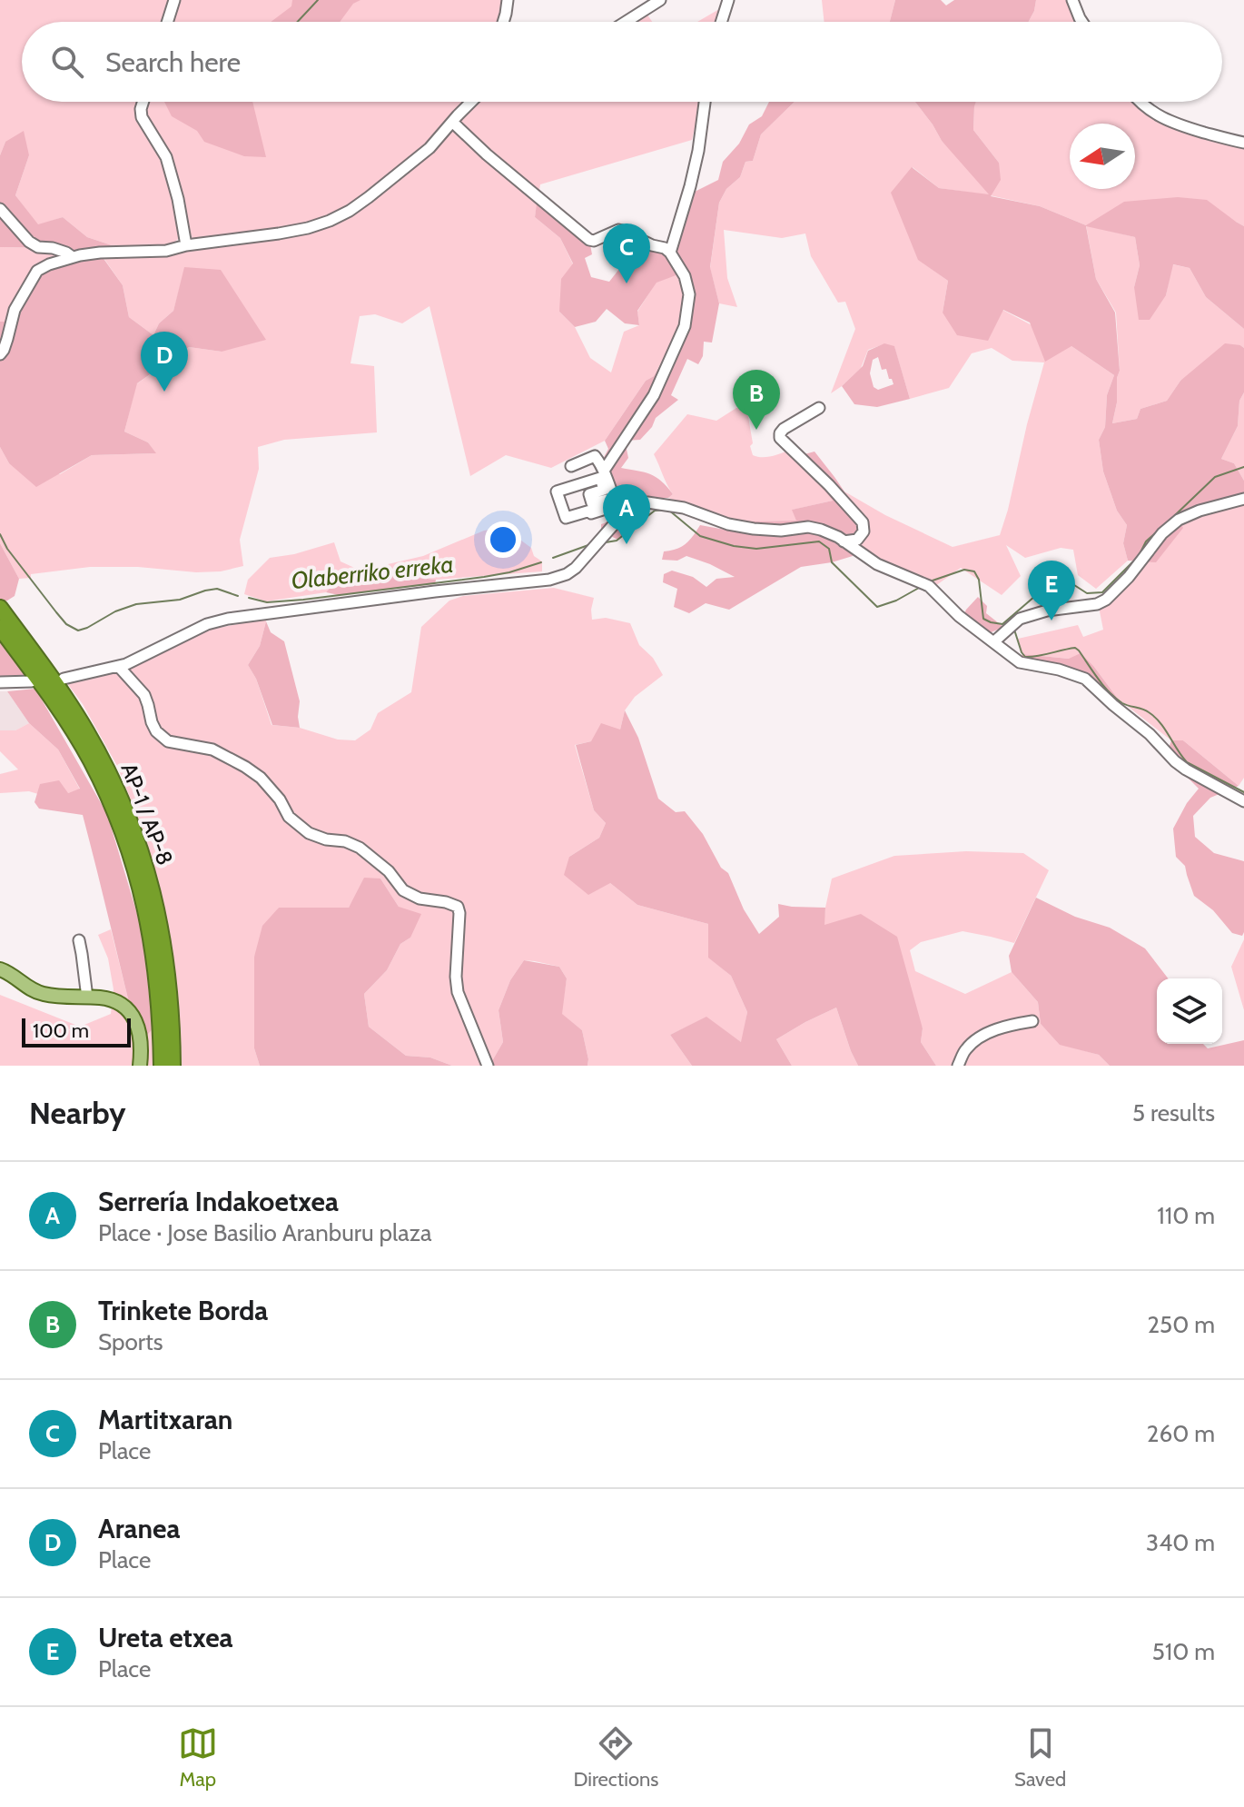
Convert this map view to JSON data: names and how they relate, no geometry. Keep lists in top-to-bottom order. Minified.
{"streets":{"highway":["AP-1 / AP-8"]},"water":["Olaberriko erreka"],"scale_bar":"100 m","north":"left","page":{"search":"Search here","pins":["C","D","B","A","E"],"scale":"100 m","heading":["Nearby","5 results"],"list":[{"mark":"A","name":"Serrería Indakoetxea","note":"Place · Jose Basilio Aranburu plaza","value":"110 m"},{"mark":"B","name":"Trinkete Borda","note":"Sports","value":"250 m"},{"mark":"C","name":"Martitxaran","note":"Place","value":"260 m"},{"mark":"D","name":"Aranea","note":"Place","value":"340 m"},{"mark":"E","name":"Ureta etxea","note":"Place","value":"510 m"}],"nav":["Map","Directions","Saved"]}}
